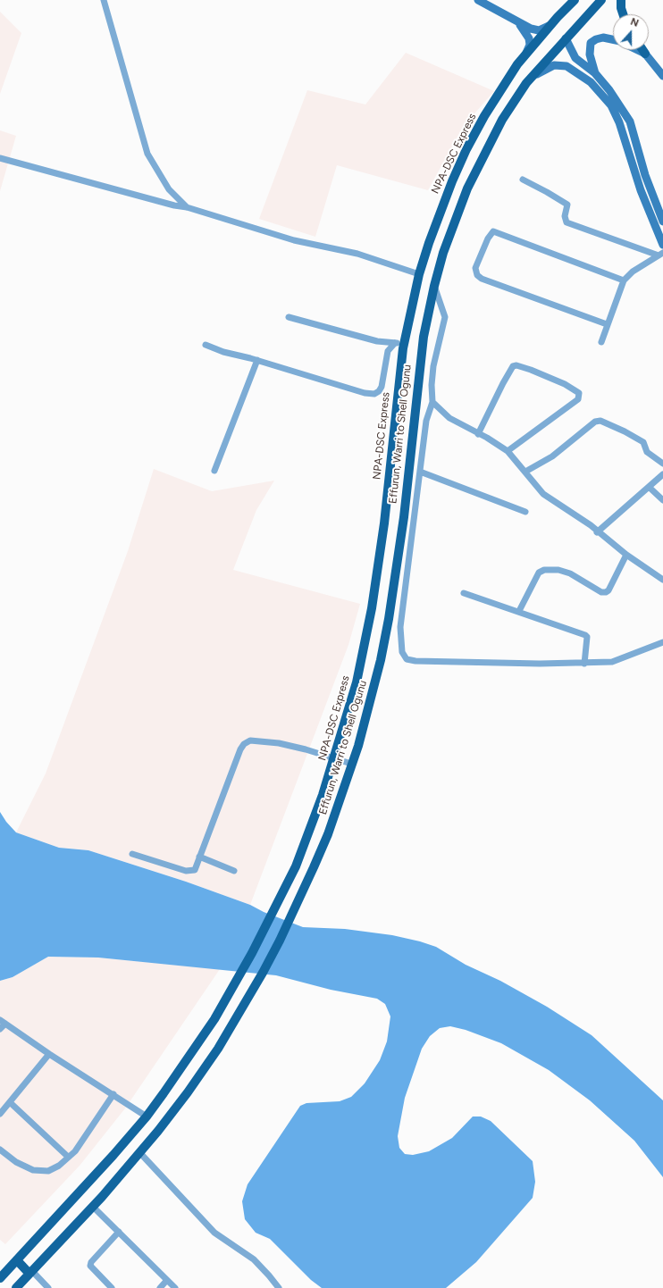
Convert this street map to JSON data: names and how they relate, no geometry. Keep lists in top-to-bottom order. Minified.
{"streets":{"main road":["NPA-DSC Express","Effurun, Warri to Shell Ogunu"]},"north":"top"}
